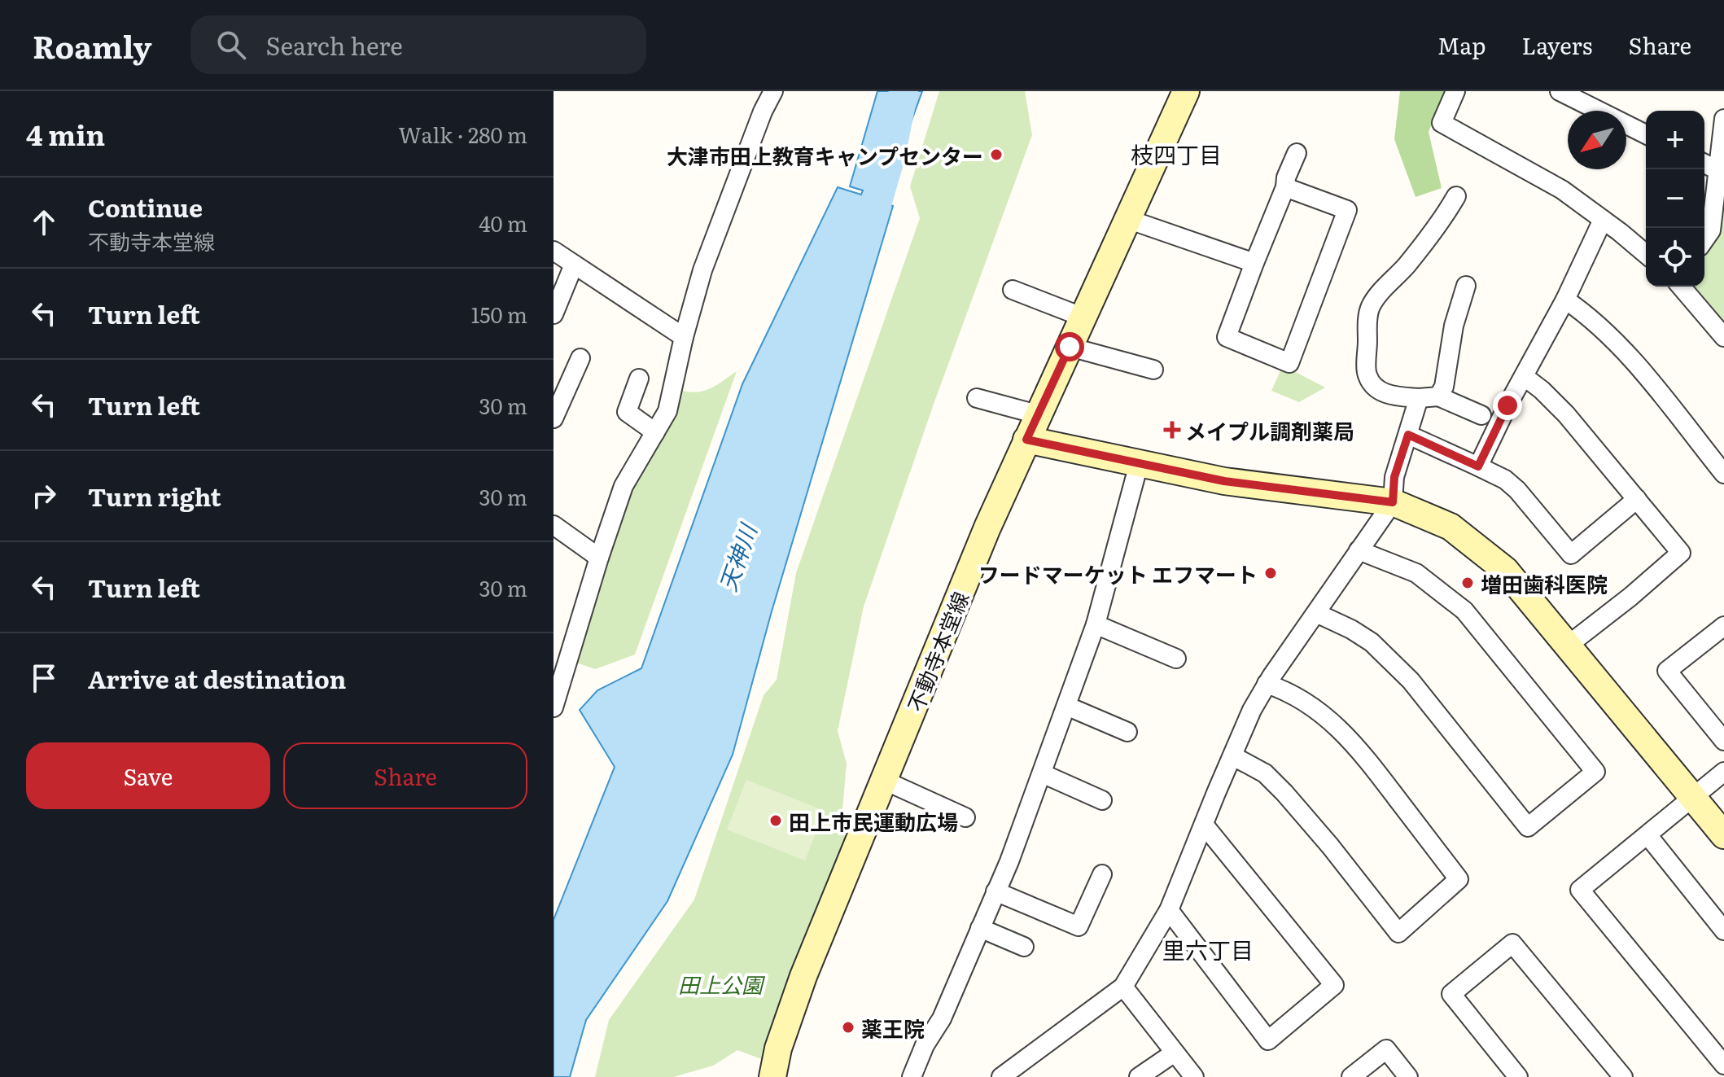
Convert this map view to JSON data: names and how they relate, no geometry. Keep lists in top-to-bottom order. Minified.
{"streets":{"main road":["不動寺本堂線"]},"districts":["枝四丁目","里六丁目"],"water":["天神川"],"parks":["田上公園"],"places":{"other":["大津市田上教育キャンプセンター","フードマーケット エフマート","増田歯科医院","田上市民運動広場","薬王院"],"health":["メイプル調剤薬局"]},"north":"bottom left","page":{"header":"Roamly","search":"Search here","nav":["Map","Layers","Share"],"heading":["4 min","Walk · 280 m"],"map_buttons":["+","−"],"list":[["Continue","不動寺本堂線","40 m"],["Turn left","150 m"],["Turn left","30 m"],["Turn right","30 m"],["Turn left","30 m"],"Arrive at destination"],"buttons":["Save","Share"]}}
